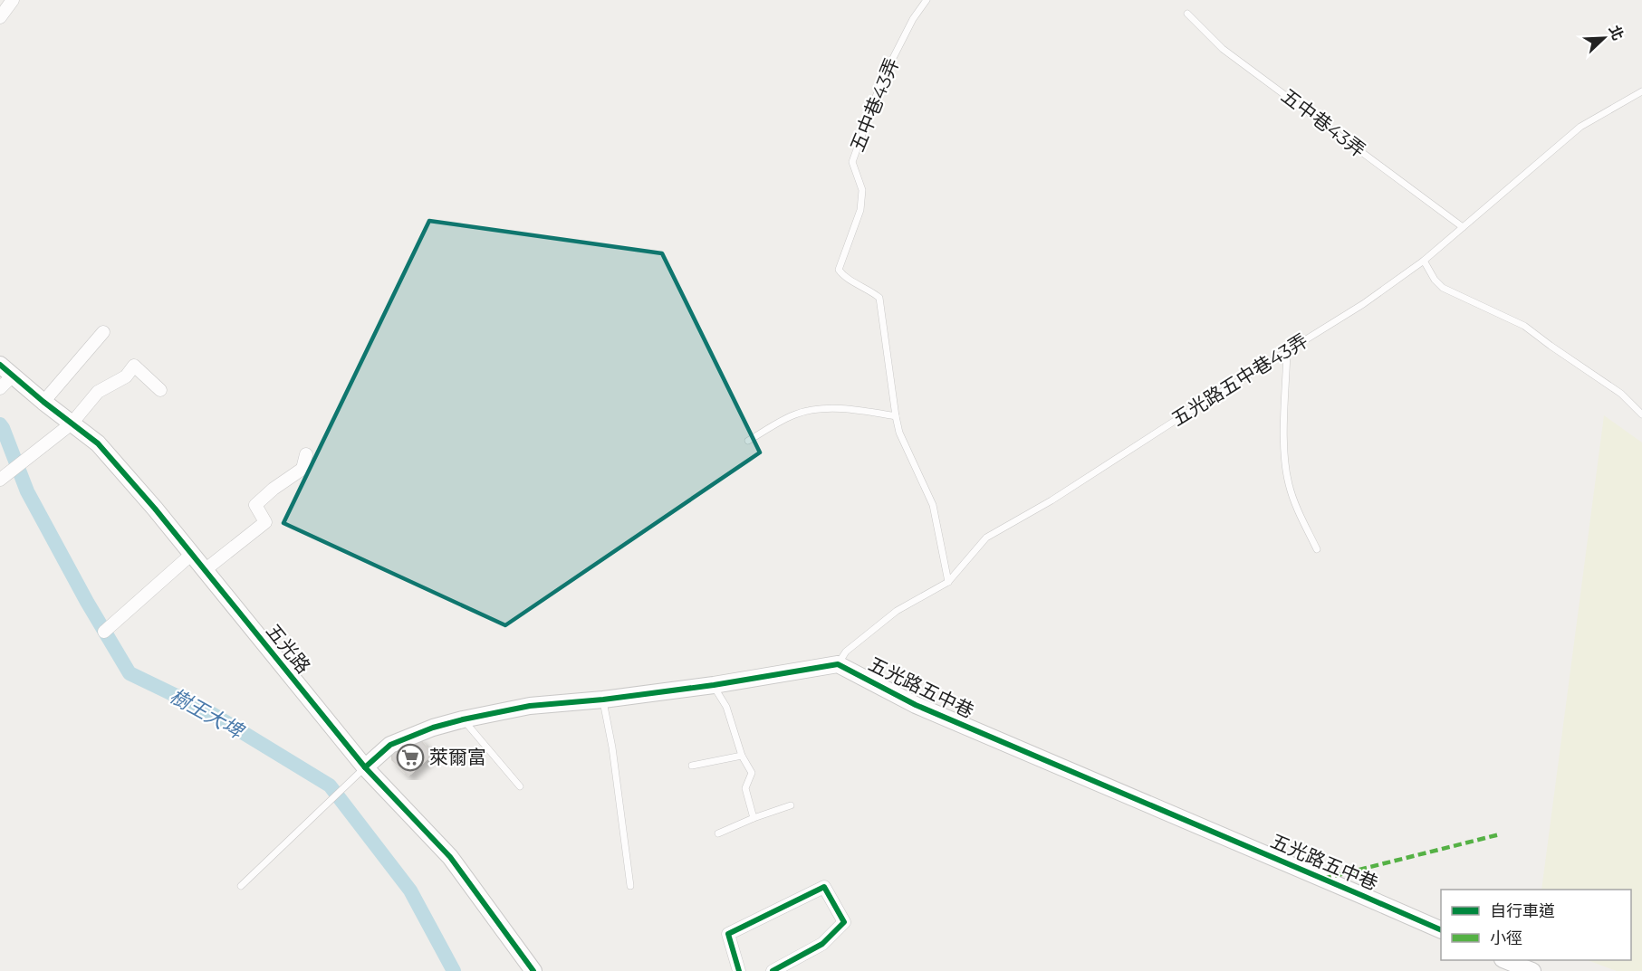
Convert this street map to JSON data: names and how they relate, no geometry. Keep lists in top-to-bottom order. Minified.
{"streets":{"street":["五光路","五光路五中巷"],"lane":["五中巷43弄","五光路五中巷43弄"]},"crossings":[["五中巷43弄","五光路五中巷43弄"],["五光路五中巷43弄","五光路五中巷"]],"water":["樹王大埤"],"places":{"supermarket":["萊爾富"]},"legend":["自行車道","小徑"],"north":"top right"}
